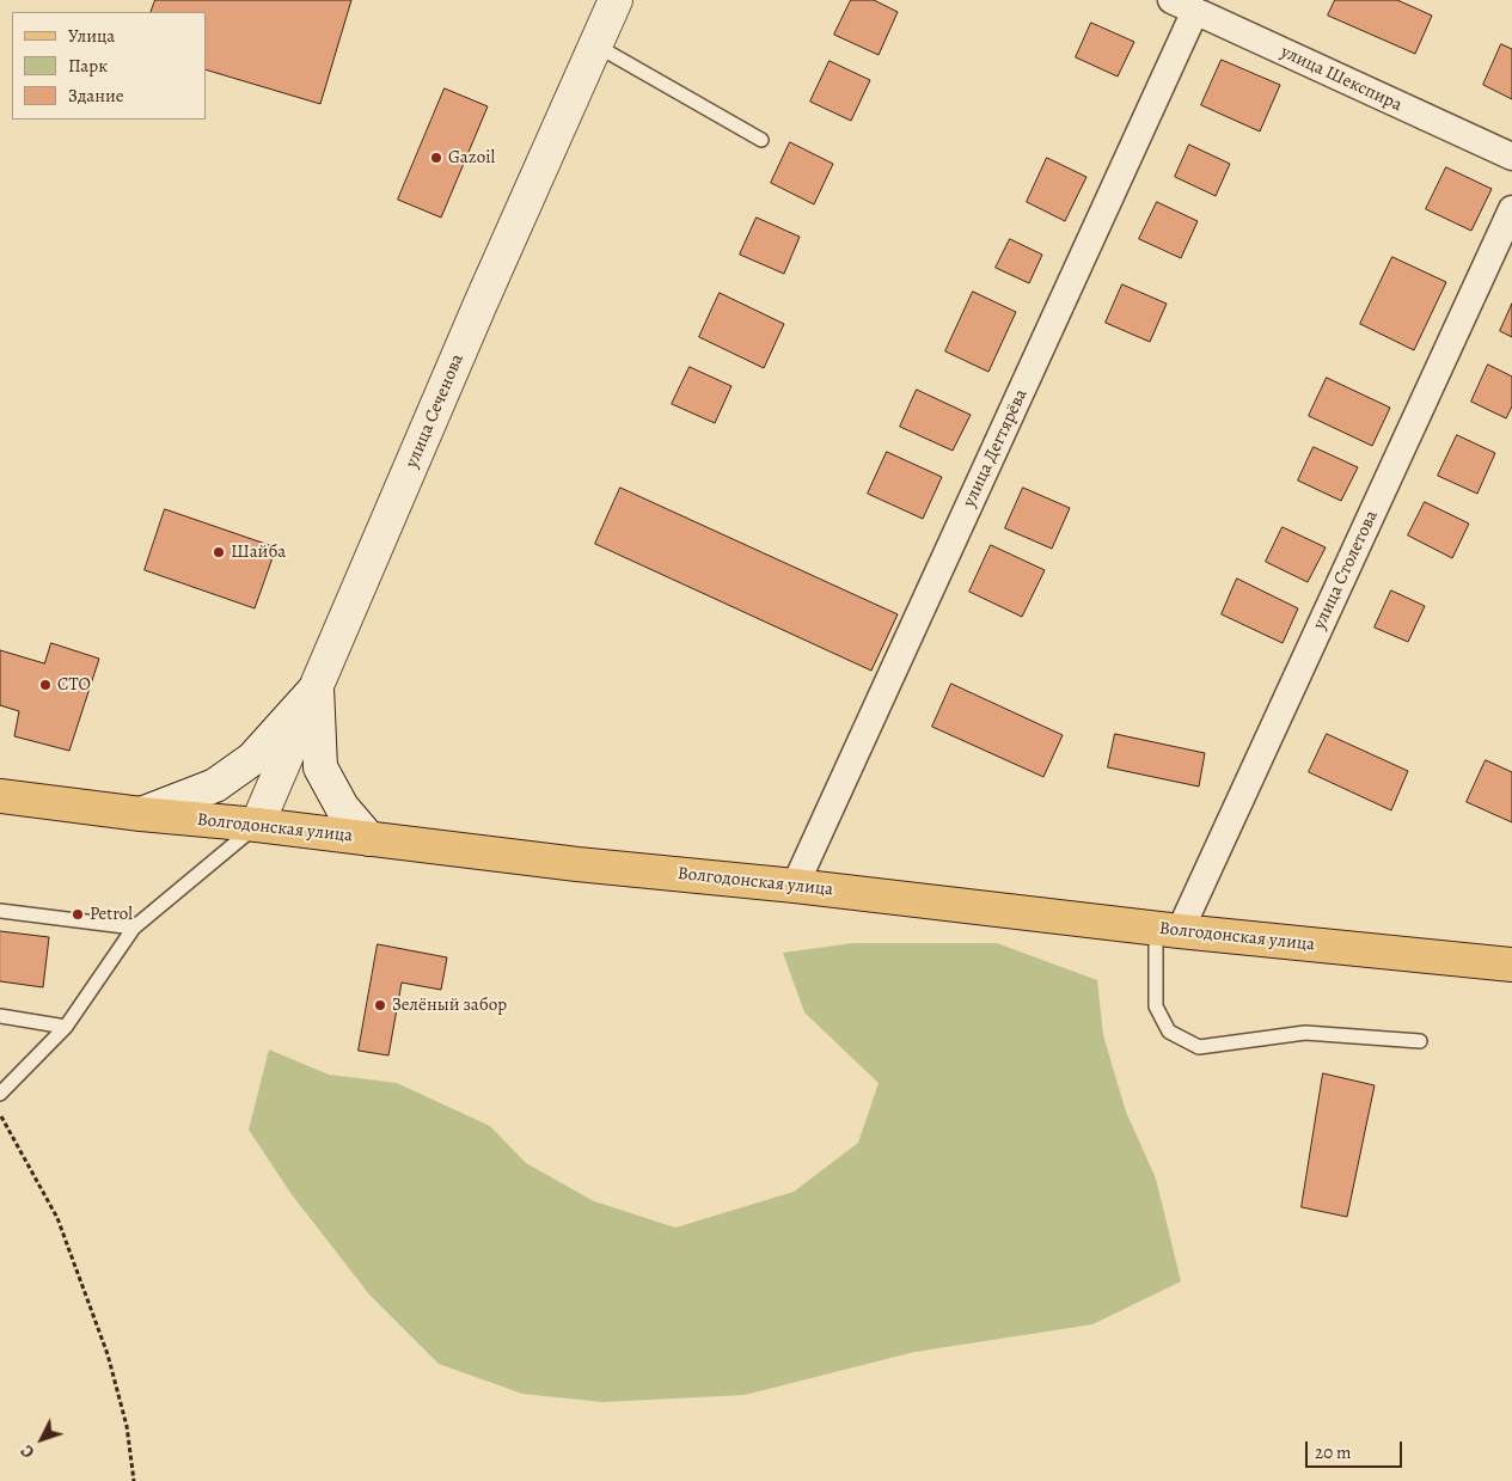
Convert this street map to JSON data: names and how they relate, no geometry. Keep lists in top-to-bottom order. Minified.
{"streets":{"main road":["Волгодонская улица"],"street":["улица Шекспира","улица Сеченова","улица Дегтярёва","улица Столетова"]},"crossings":[["улица Шекспира","улица Дегтярёва"],["улица Сеченова","Волгодонская улица"],["улица Дегтярёва","Волгодонская улица"],["улица Столетова","Волгодонская улица"]],"places":["Gazoil","Шайба","СТО","Petrol","Зелёный забор"],"legend":["Улица","Парк","Здание"],"scale_bar":"20 m","north":"bottom left"}
